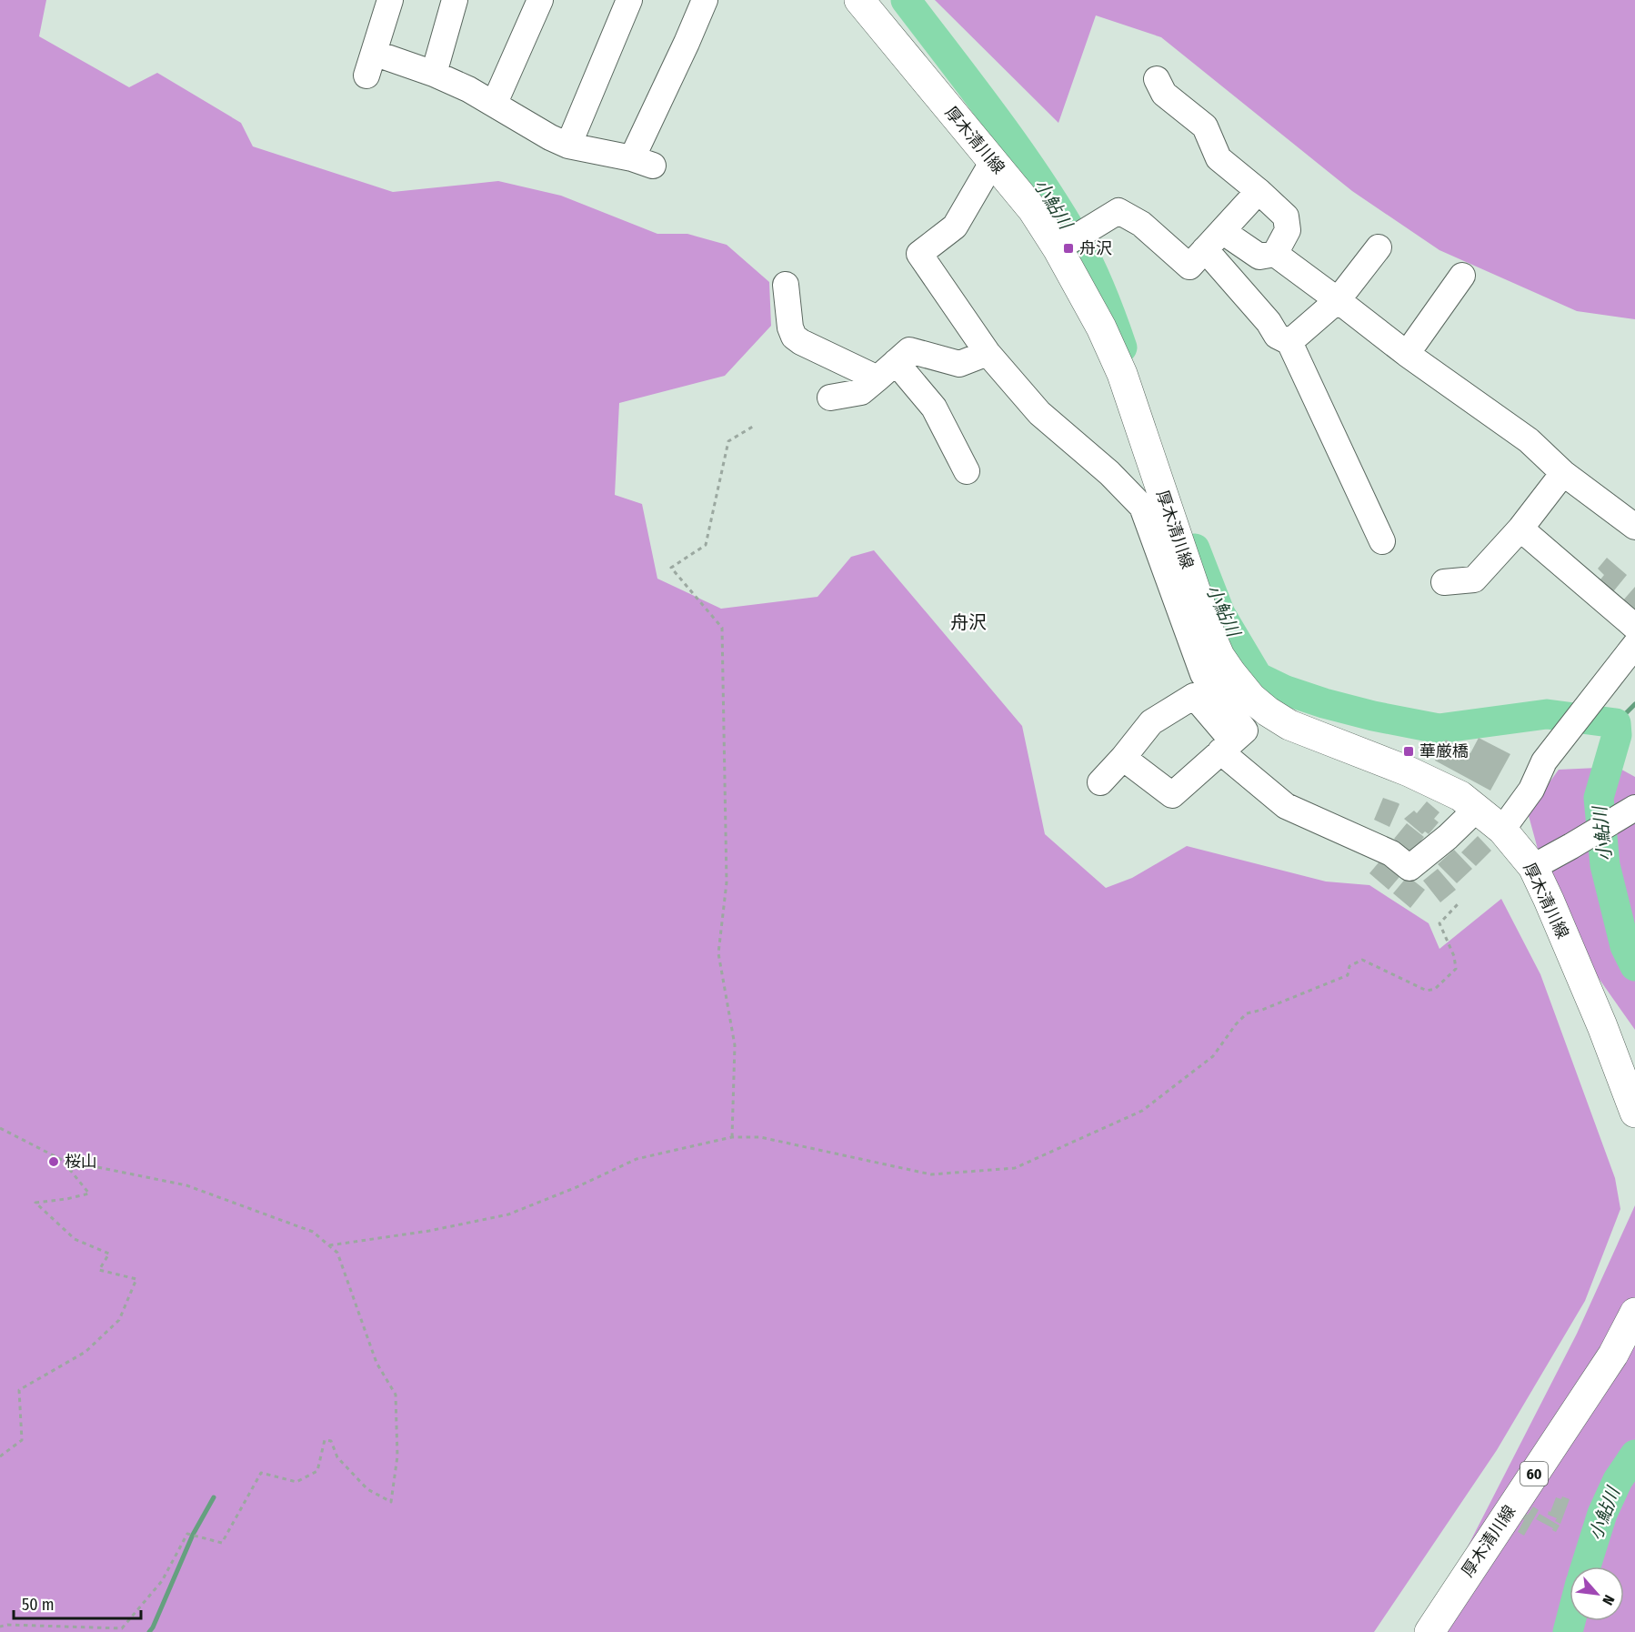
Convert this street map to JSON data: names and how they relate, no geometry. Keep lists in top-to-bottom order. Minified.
{"streets":{"main road":["厚木清川線","60"]},"districts":["舟沢"],"water":["小鮎川"],"places":{"transit":["舟沢","華厳橋"],"other":["桜山"]},"scale_bar":"50 m","north":"bottom right"}
